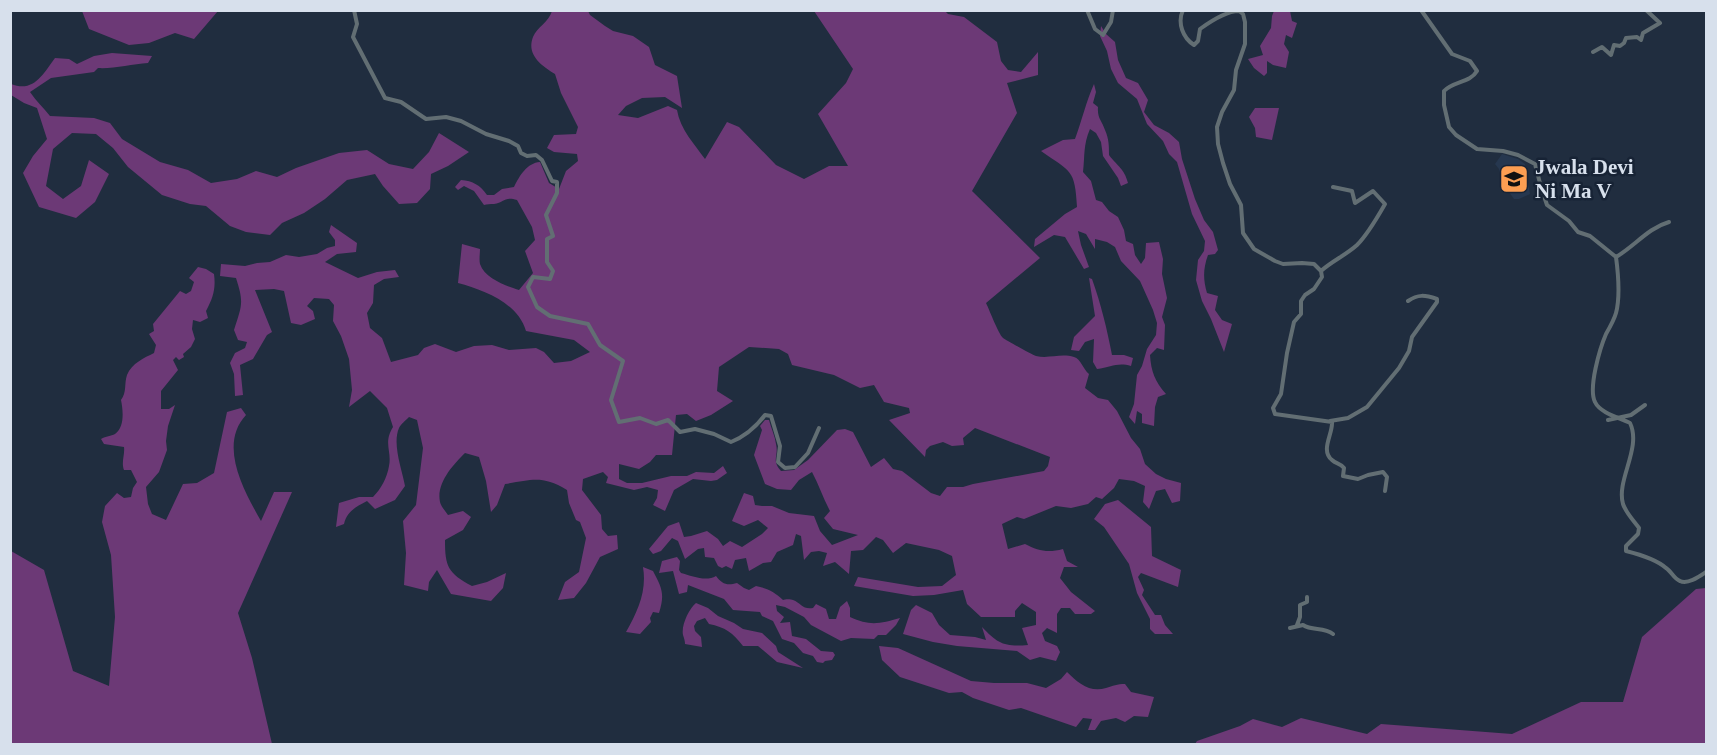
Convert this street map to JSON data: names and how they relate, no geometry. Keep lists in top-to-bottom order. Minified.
{"places":{"school or university":["Jwala Devi Ni Ma V"]}}
